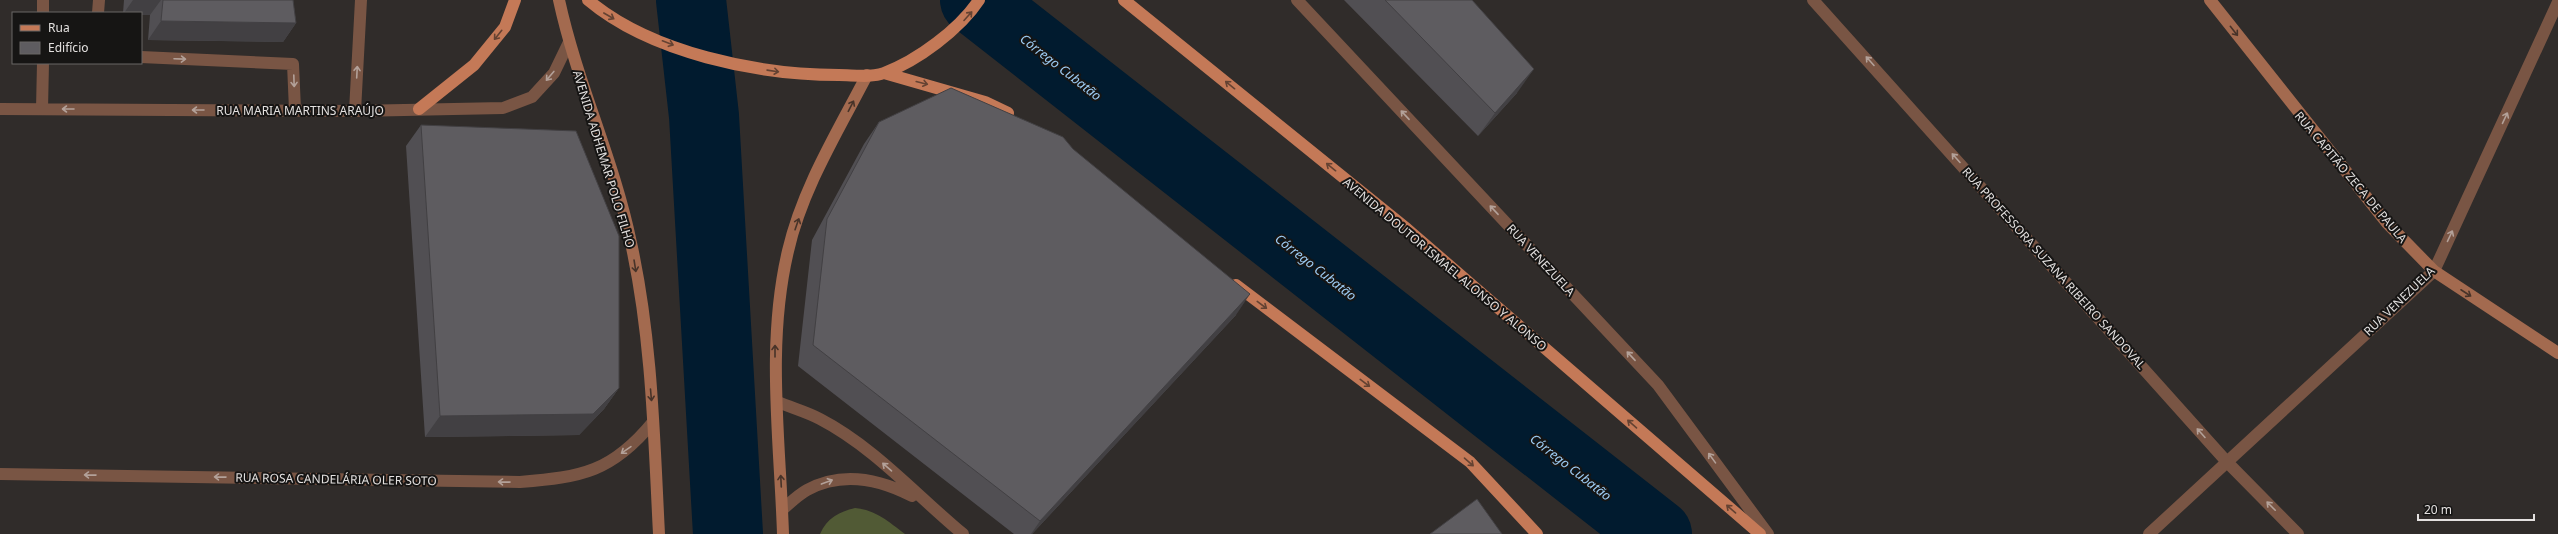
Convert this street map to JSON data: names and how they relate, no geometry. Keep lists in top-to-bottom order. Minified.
{"streets":{"main road":["AVENIDA DOUTOR ISMAEL ALONSO Y ALONSO"],"street":["RUA MARIA MARTINS ARAÚJO","AVENIDA ADHEMAR POLO FILHO","RUA CAPITÃO ZECA DE PAULA","RUA VENEZUELA","RUA PROFESSORA SUZANA RIBEIRO SANDOVAL","RUA ROSA CANDELÁRIA OLER SOTO"]},"crossings":[["RUA MARIA MARTINS ARAÚJO","AVENIDA ADHEMAR POLO FILHO"],["AVENIDA ADHEMAR POLO FILHO","RUA ROSA CANDELÁRIA OLER SOTO"],["RUA CAPITÃO ZECA DE PAULA","RUA VENEZUELA"],["RUA VENEZUELA","RUA PROFESSORA SUZANA RIBEIRO SANDOVAL"]],"one_way":["RUA MARIA MARTINS ARAÚJO","AVENIDA ADHEMAR POLO FILHO","RUA CAPITÃO ZECA DE PAULA","RUA VENEZUELA","AVENIDA DOUTOR ISMAEL ALONSO Y ALONSO","RUA PROFESSORA SUZANA RIBEIRO SANDOVAL","RUA ROSA CANDELÁRIA OLER SOTO"],"water":["Córrego Cubatão"],"legend":["Rua","Edifício"],"scale_bar":"20 m"}
